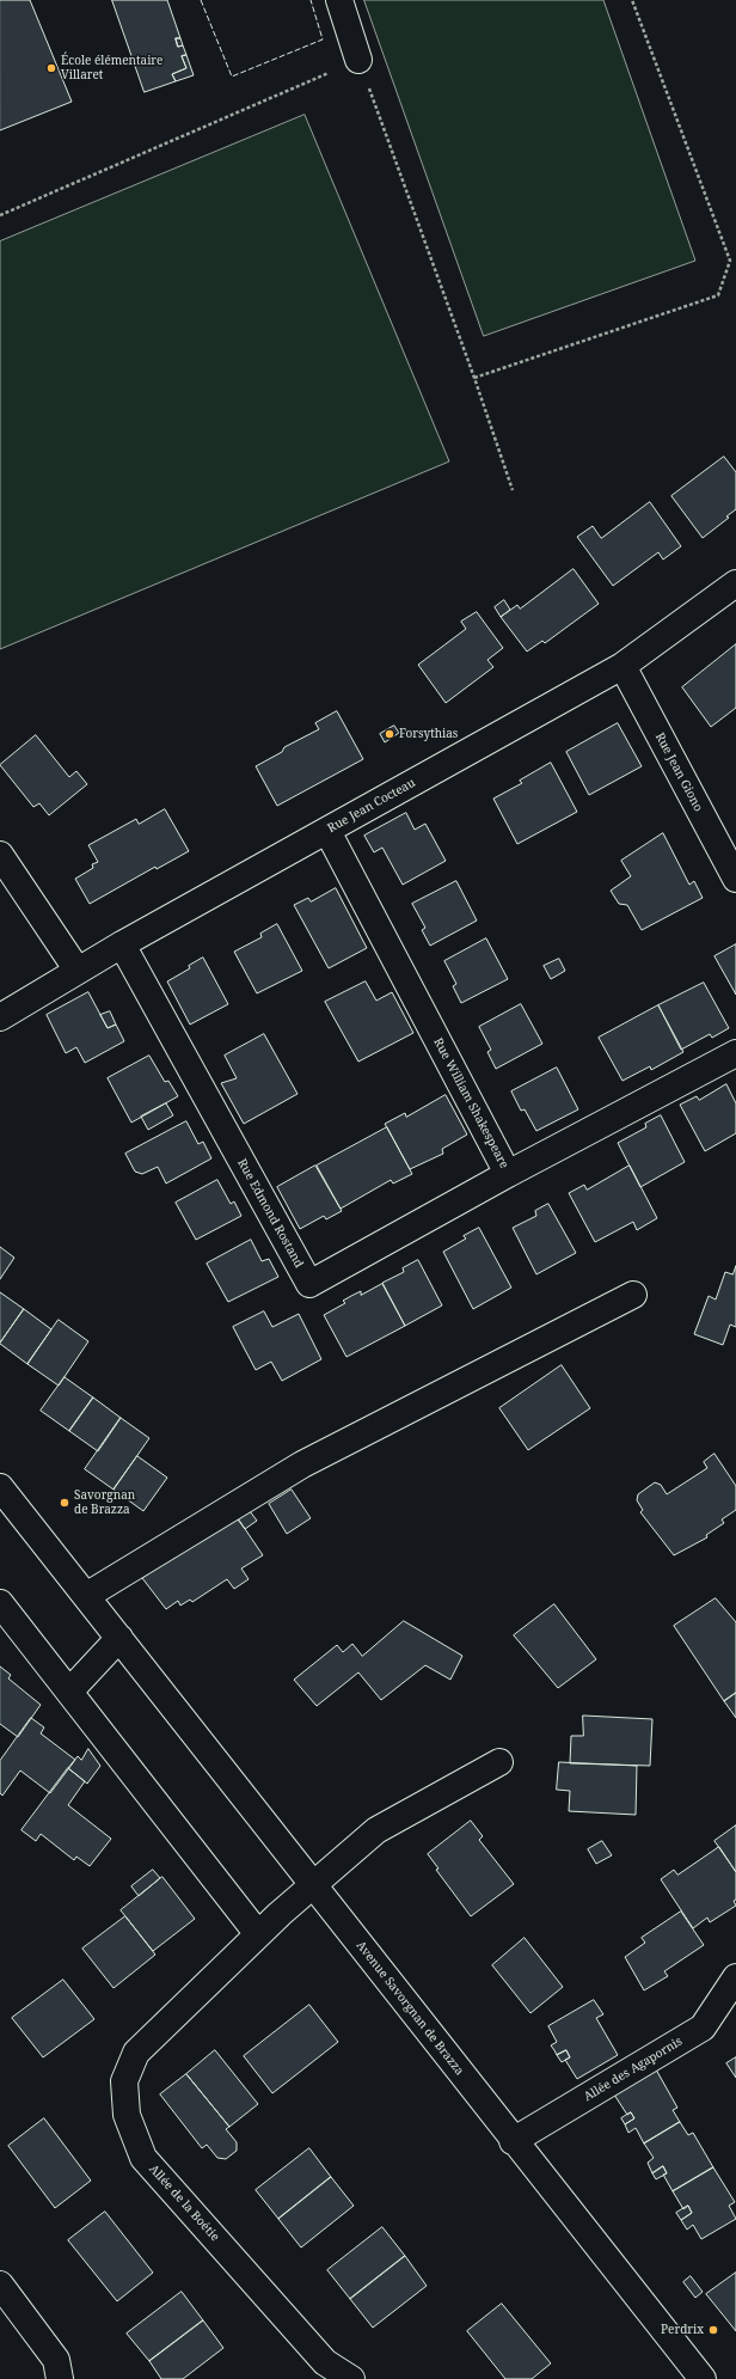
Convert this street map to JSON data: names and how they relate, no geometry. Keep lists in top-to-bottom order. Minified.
{"streets":{"street":["Rue Jean Giono","Rue Jean Cocteau","Rue William Shakespeare","Rue Edmond Rostand","Avenue Savorgnan de Brazza","Allée des Agapornis","Allée de la Boétie"]},"crossings":[["Rue Jean Giono","Rue Jean Cocteau"],["Rue Jean Cocteau","Rue William Shakespeare"],["Rue Jean Cocteau","Rue Edmond Rostand"],["Rue William Shakespeare","Rue Edmond Rostand"],["Avenue Savorgnan de Brazza","Allée des Agapornis"],["Avenue Savorgnan de Brazza","Allée de la Boétie"]],"places":["École élémentaire Villaret","Forsythias","Savorgnan de Brazza","Perdrix"]}
